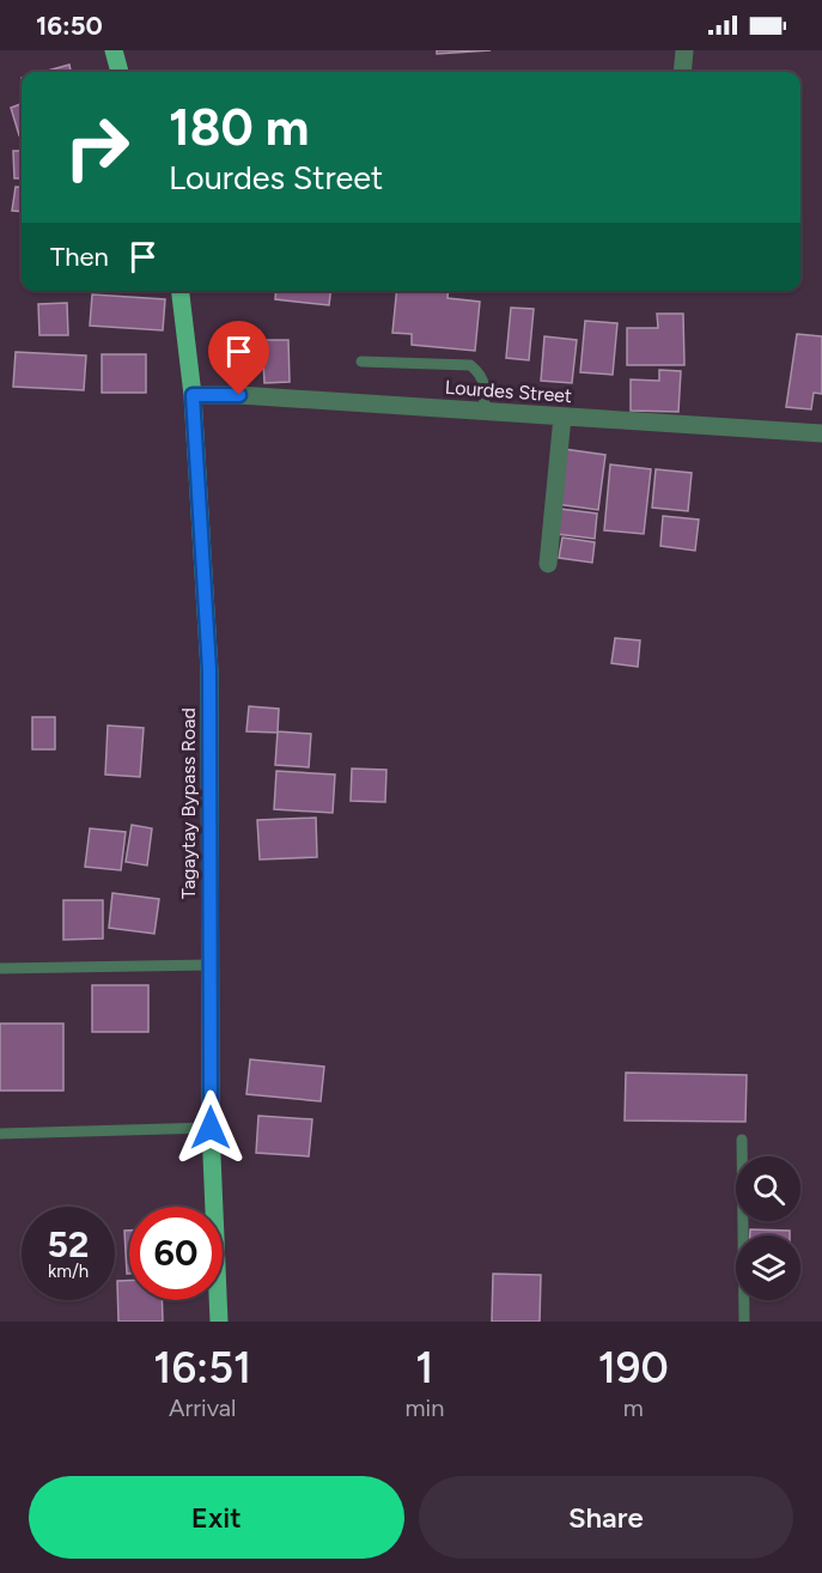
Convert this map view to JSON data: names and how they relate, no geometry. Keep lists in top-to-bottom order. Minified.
{"streets":{"main road":["Tagaytay Bypass Road"],"street":["Lourdes Street"]},"crossings":[["Lourdes Street","Tagaytay Bypass Road"]],"page":{"status":"16:50","turn":["180 m","Lourdes Street"],"then":"Then","speed":"52 km/h","limit":"60","eta":["16:51","Arrival","1","min","190","m"],"buttons":["Exit","Share"]}}
